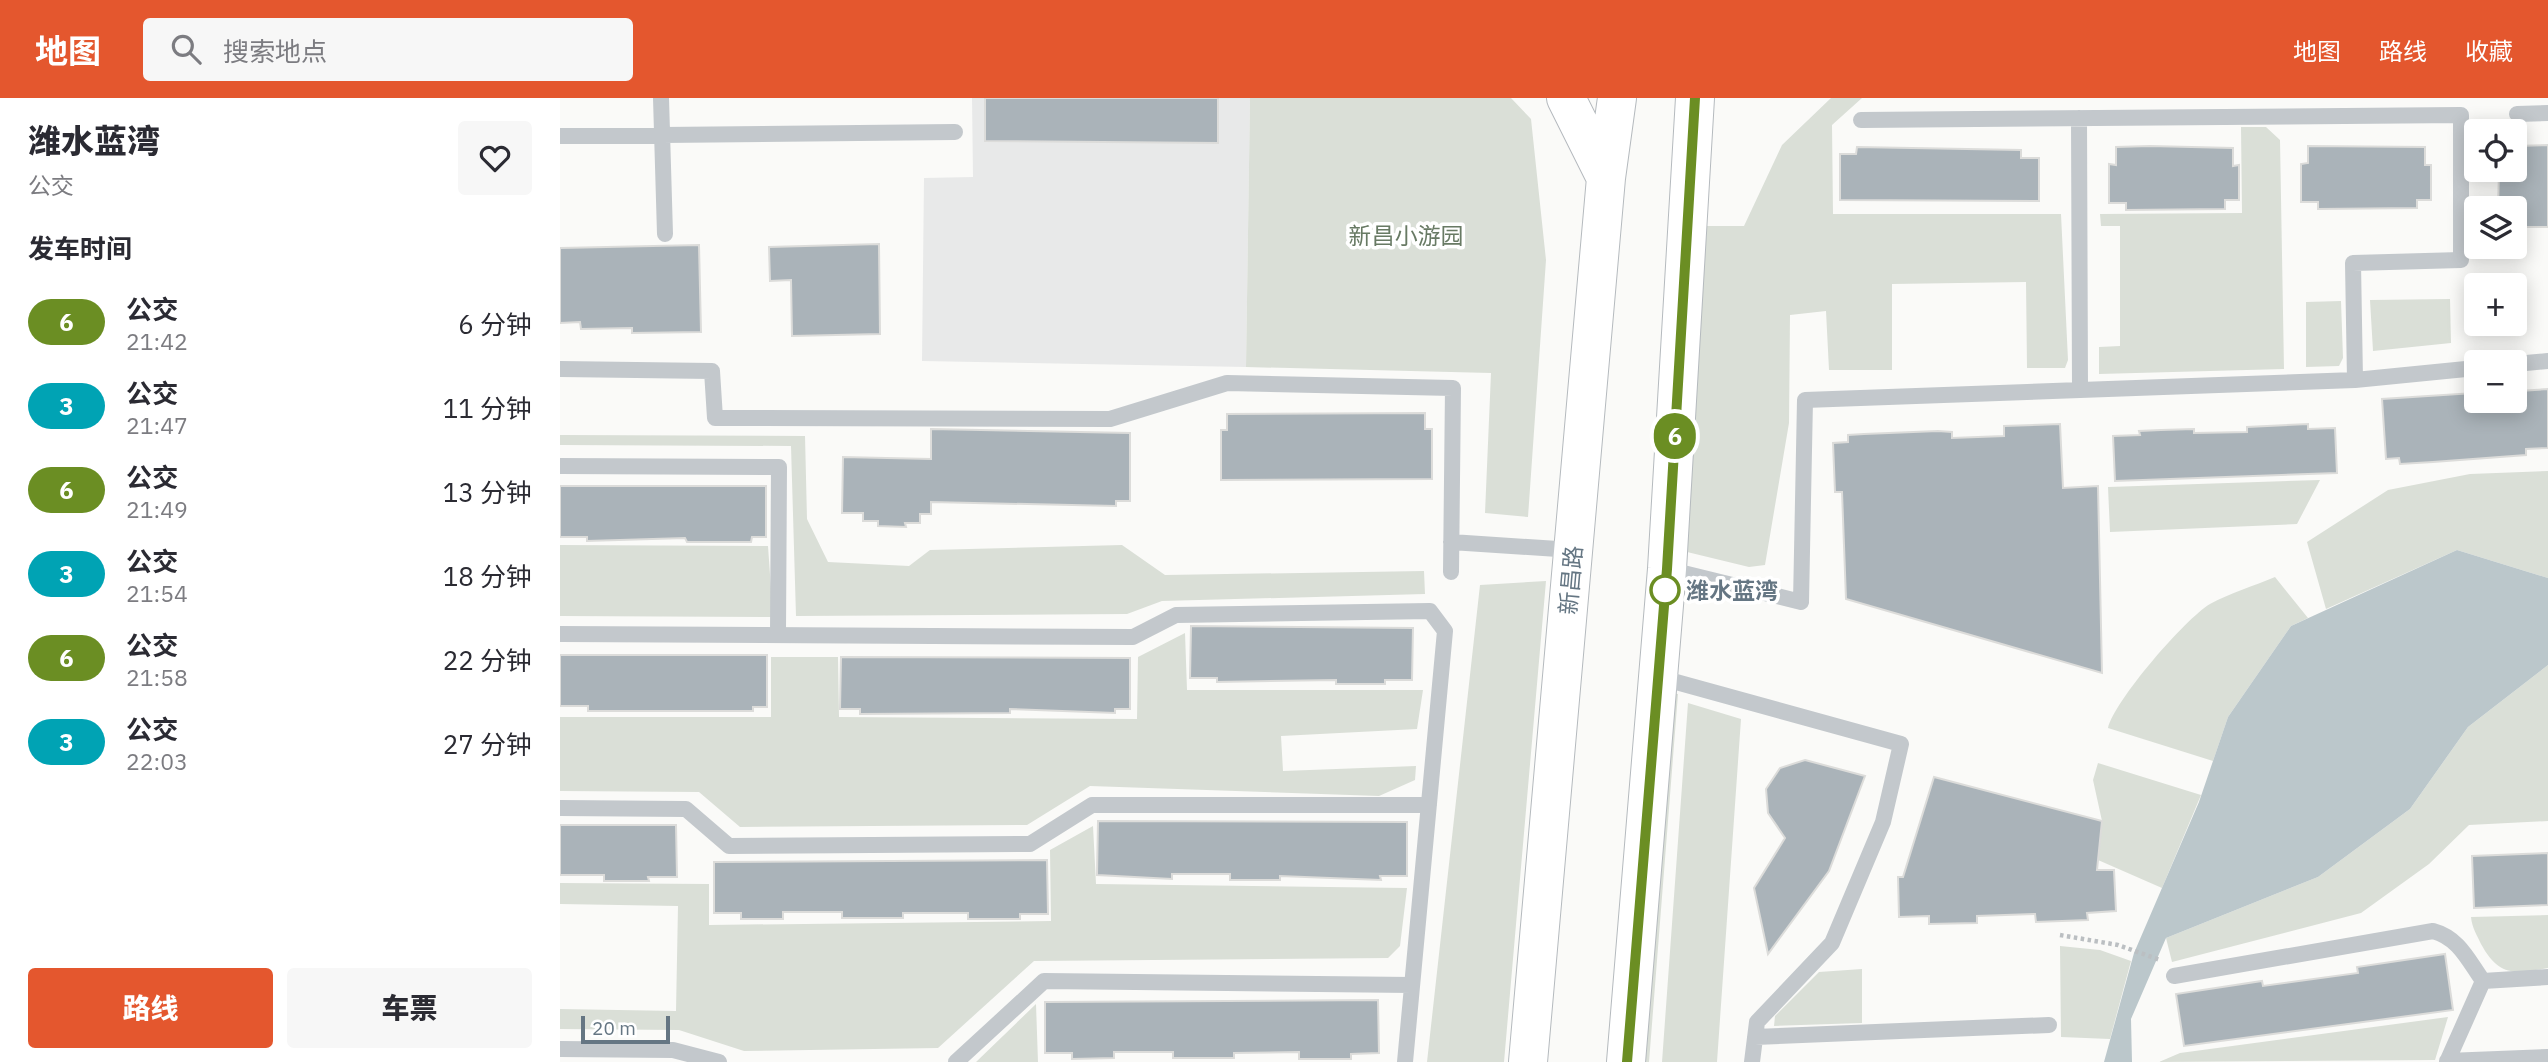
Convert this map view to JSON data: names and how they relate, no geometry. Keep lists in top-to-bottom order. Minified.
{"streets":{"main road":["新昌路"]},"parks":["新昌小游园"],"places":["潍水蓝湾"],"lines":["bus line 6"],"scale_bar":"20 m","page":{"header":"地图","search":"搜索地点","nav":["地图","路线","收藏"],"heading":[["潍水蓝湾","公交"],"发车时间"],"on_map":"6","map_buttons":["+","−"],"list":[{"mark":"6","name":"公交","note":"21:42","value":"6 分钟"},{"mark":"3","name":"公交","note":"21:47","value":"11 分钟"},{"mark":"6","name":"公交","note":"21:49","value":"13 分钟"},{"mark":"3","name":"公交","note":"21:54","value":"18 分钟"},{"mark":"6","name":"公交","note":"21:58","value":"22 分钟"},{"mark":"3","name":"公交","note":"22:03","value":"27 分钟"}],"buttons":["路线","车票"],"scale":"20 m"}}
